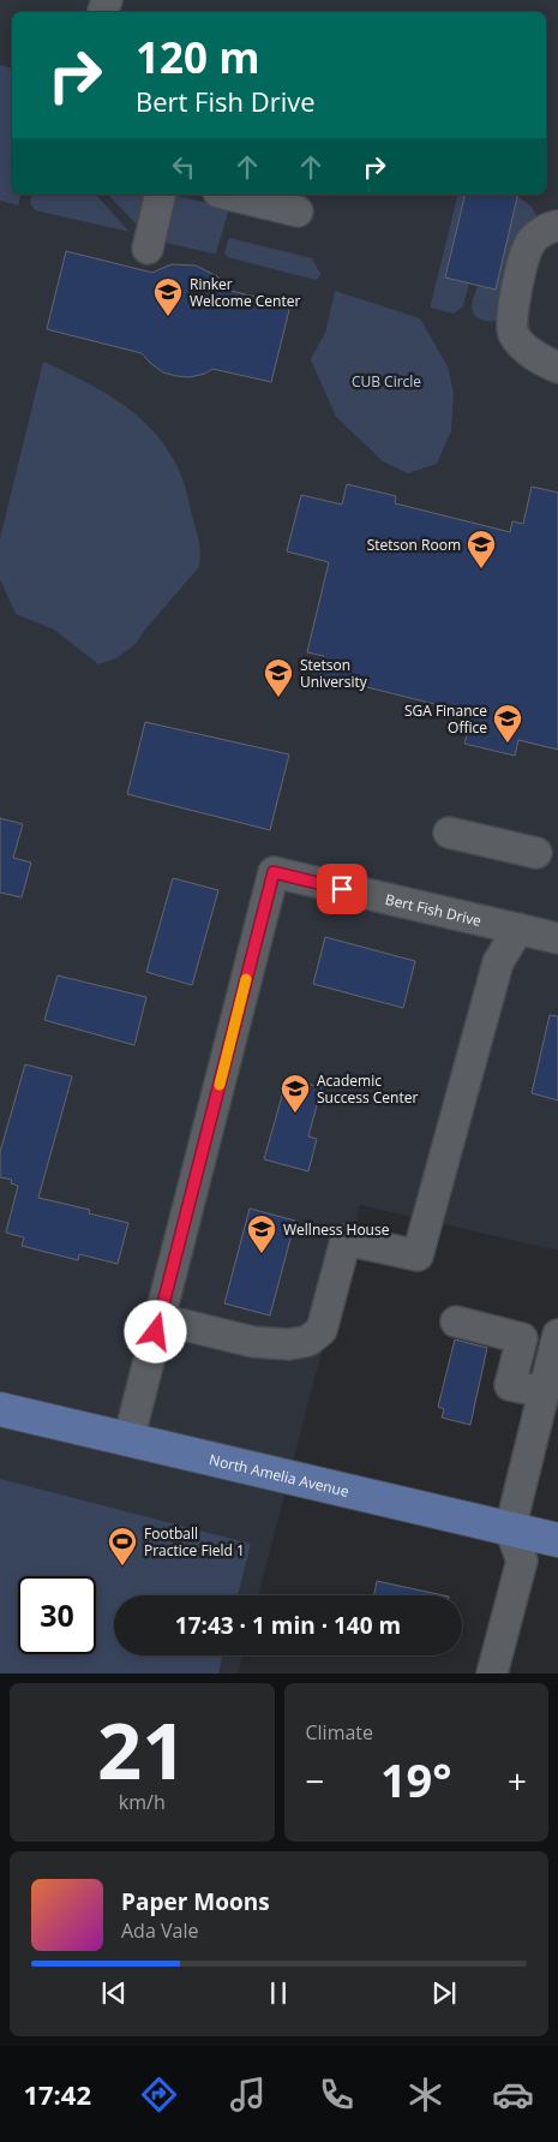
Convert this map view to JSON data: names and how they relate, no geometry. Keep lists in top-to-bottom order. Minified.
{"streets":{"main road":["North Amelia Avenue"],"street":["Bert Fish Drive"]},"parks":["CUB Circle"],"places":{"school or university":["Rinker Welcome Center","Stetson Room","Stetson University","SGA Finance Office","Academic Success Center","Wellness House"],"sports":["Football Practice Field 1"]},"page":{"turn":["120 m","Bert Fish Drive"],"limit":"30","trip":"17:43 · 1 min · 140 m","tile":[["21","km/h"],"Climate"],"heat":["−","19°","+"],"song":["Paper Moons","Ada Vale"],"tabs":"17:42"}}
